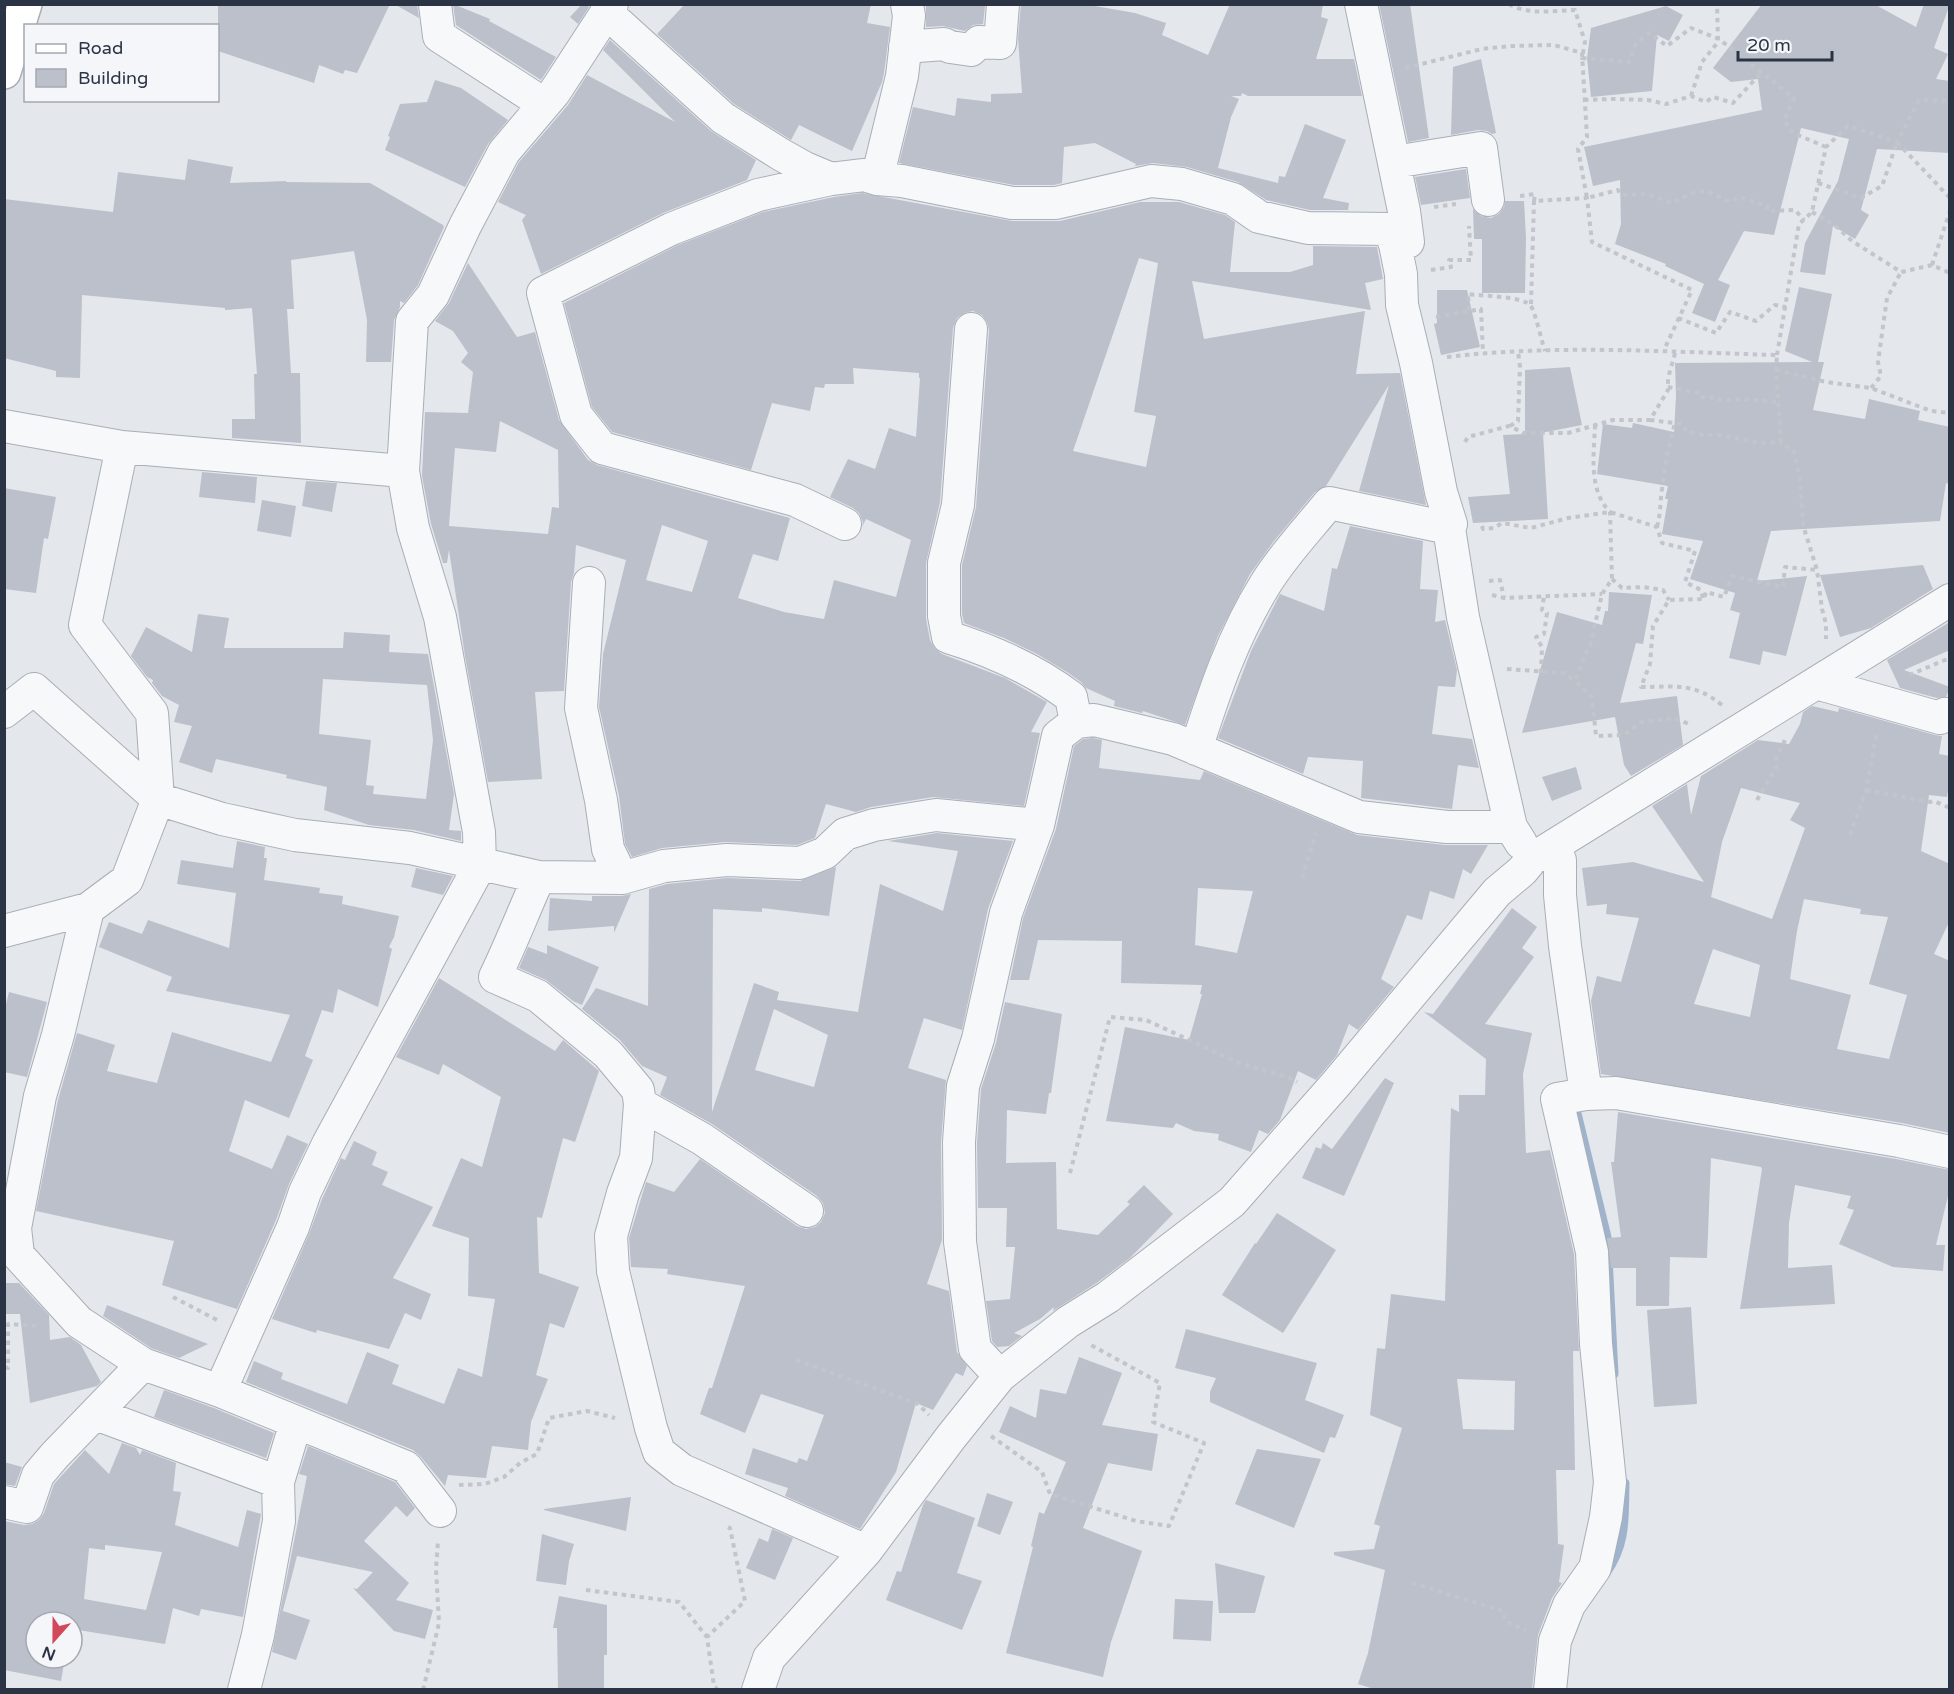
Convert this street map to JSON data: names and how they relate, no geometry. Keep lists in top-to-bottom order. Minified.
{"legend":["Road","Building"],"scale_bar":"20 m","north":"bottom"}
